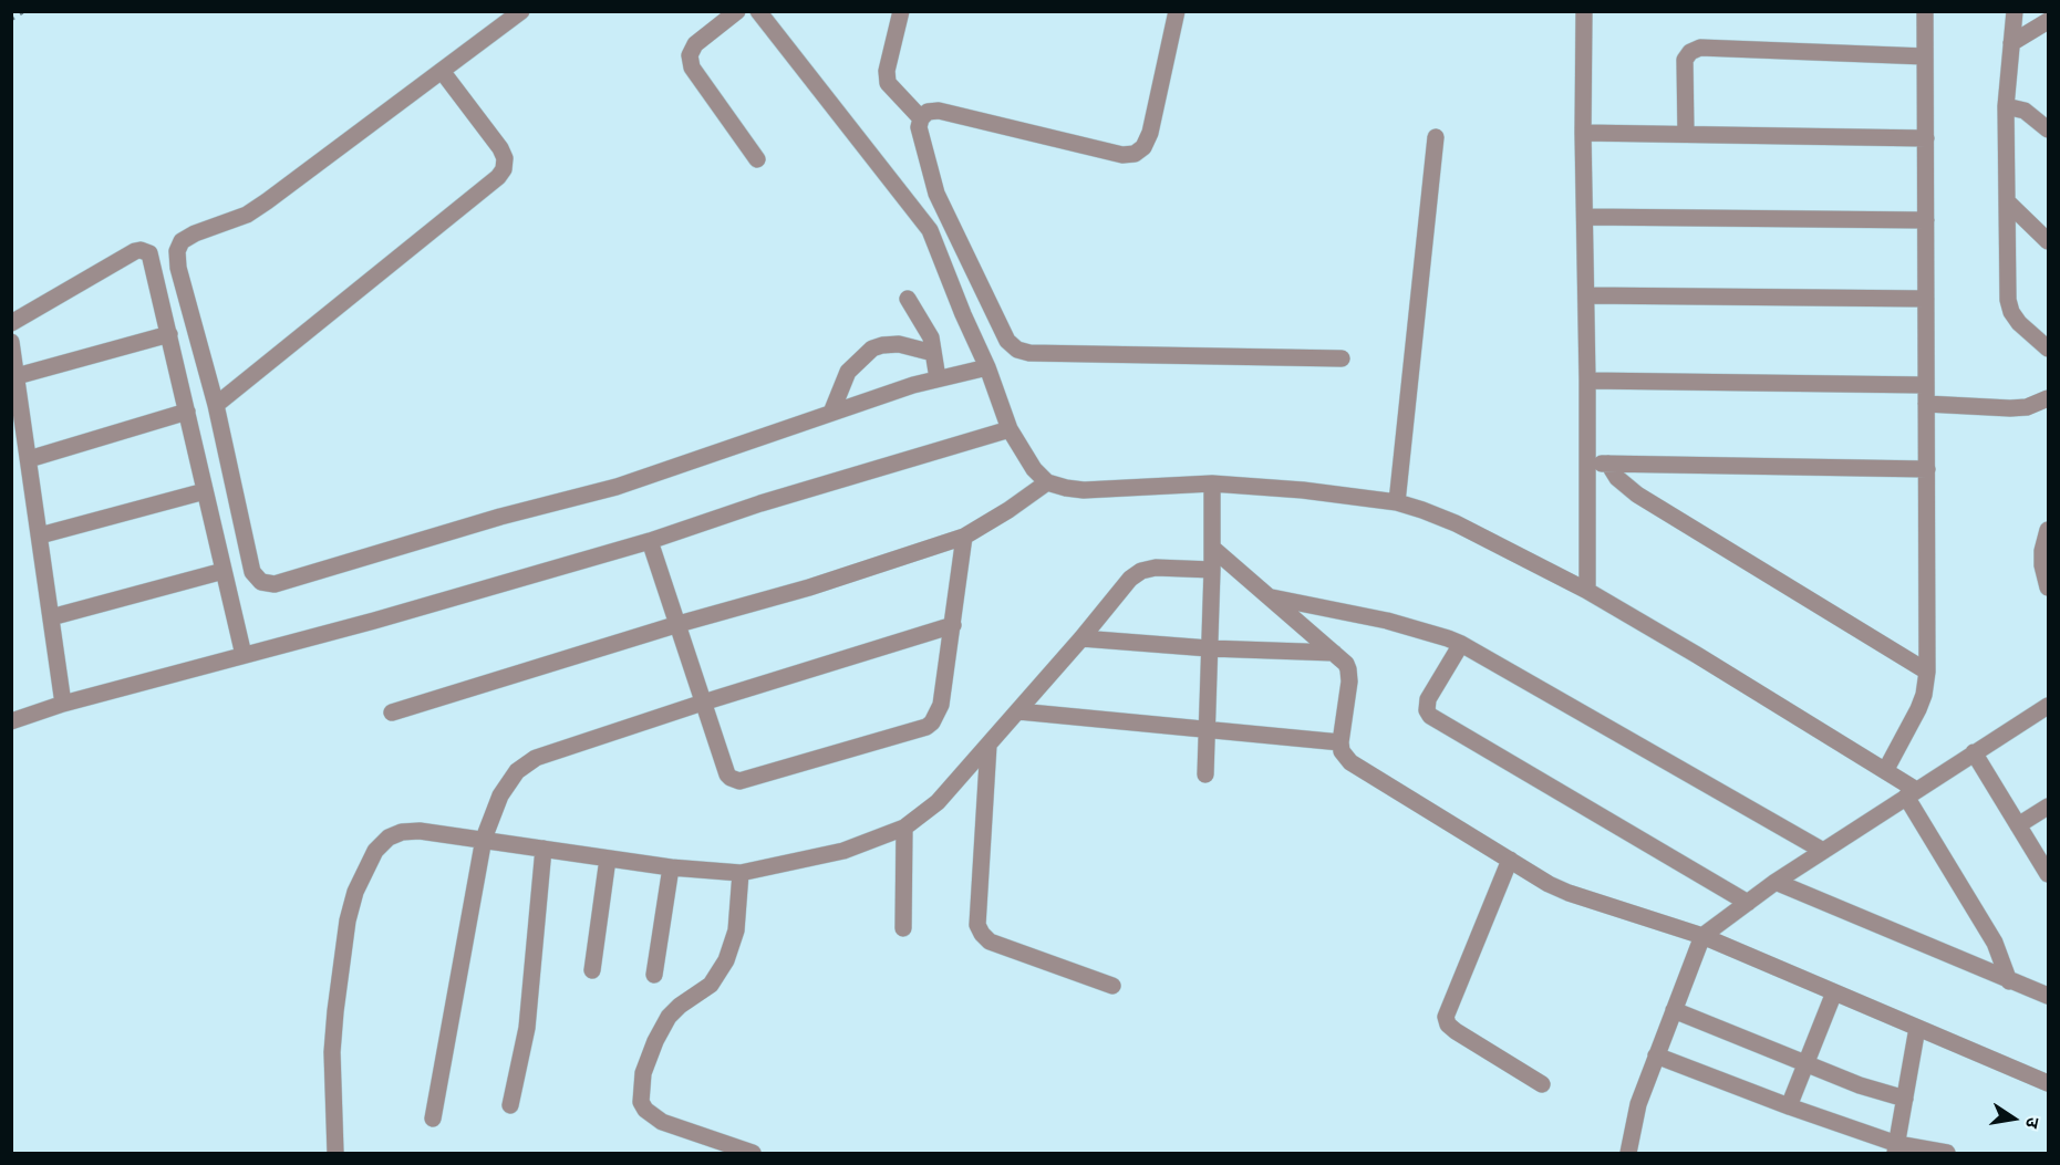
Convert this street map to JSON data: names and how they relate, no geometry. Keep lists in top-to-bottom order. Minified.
{"north":"right"}
